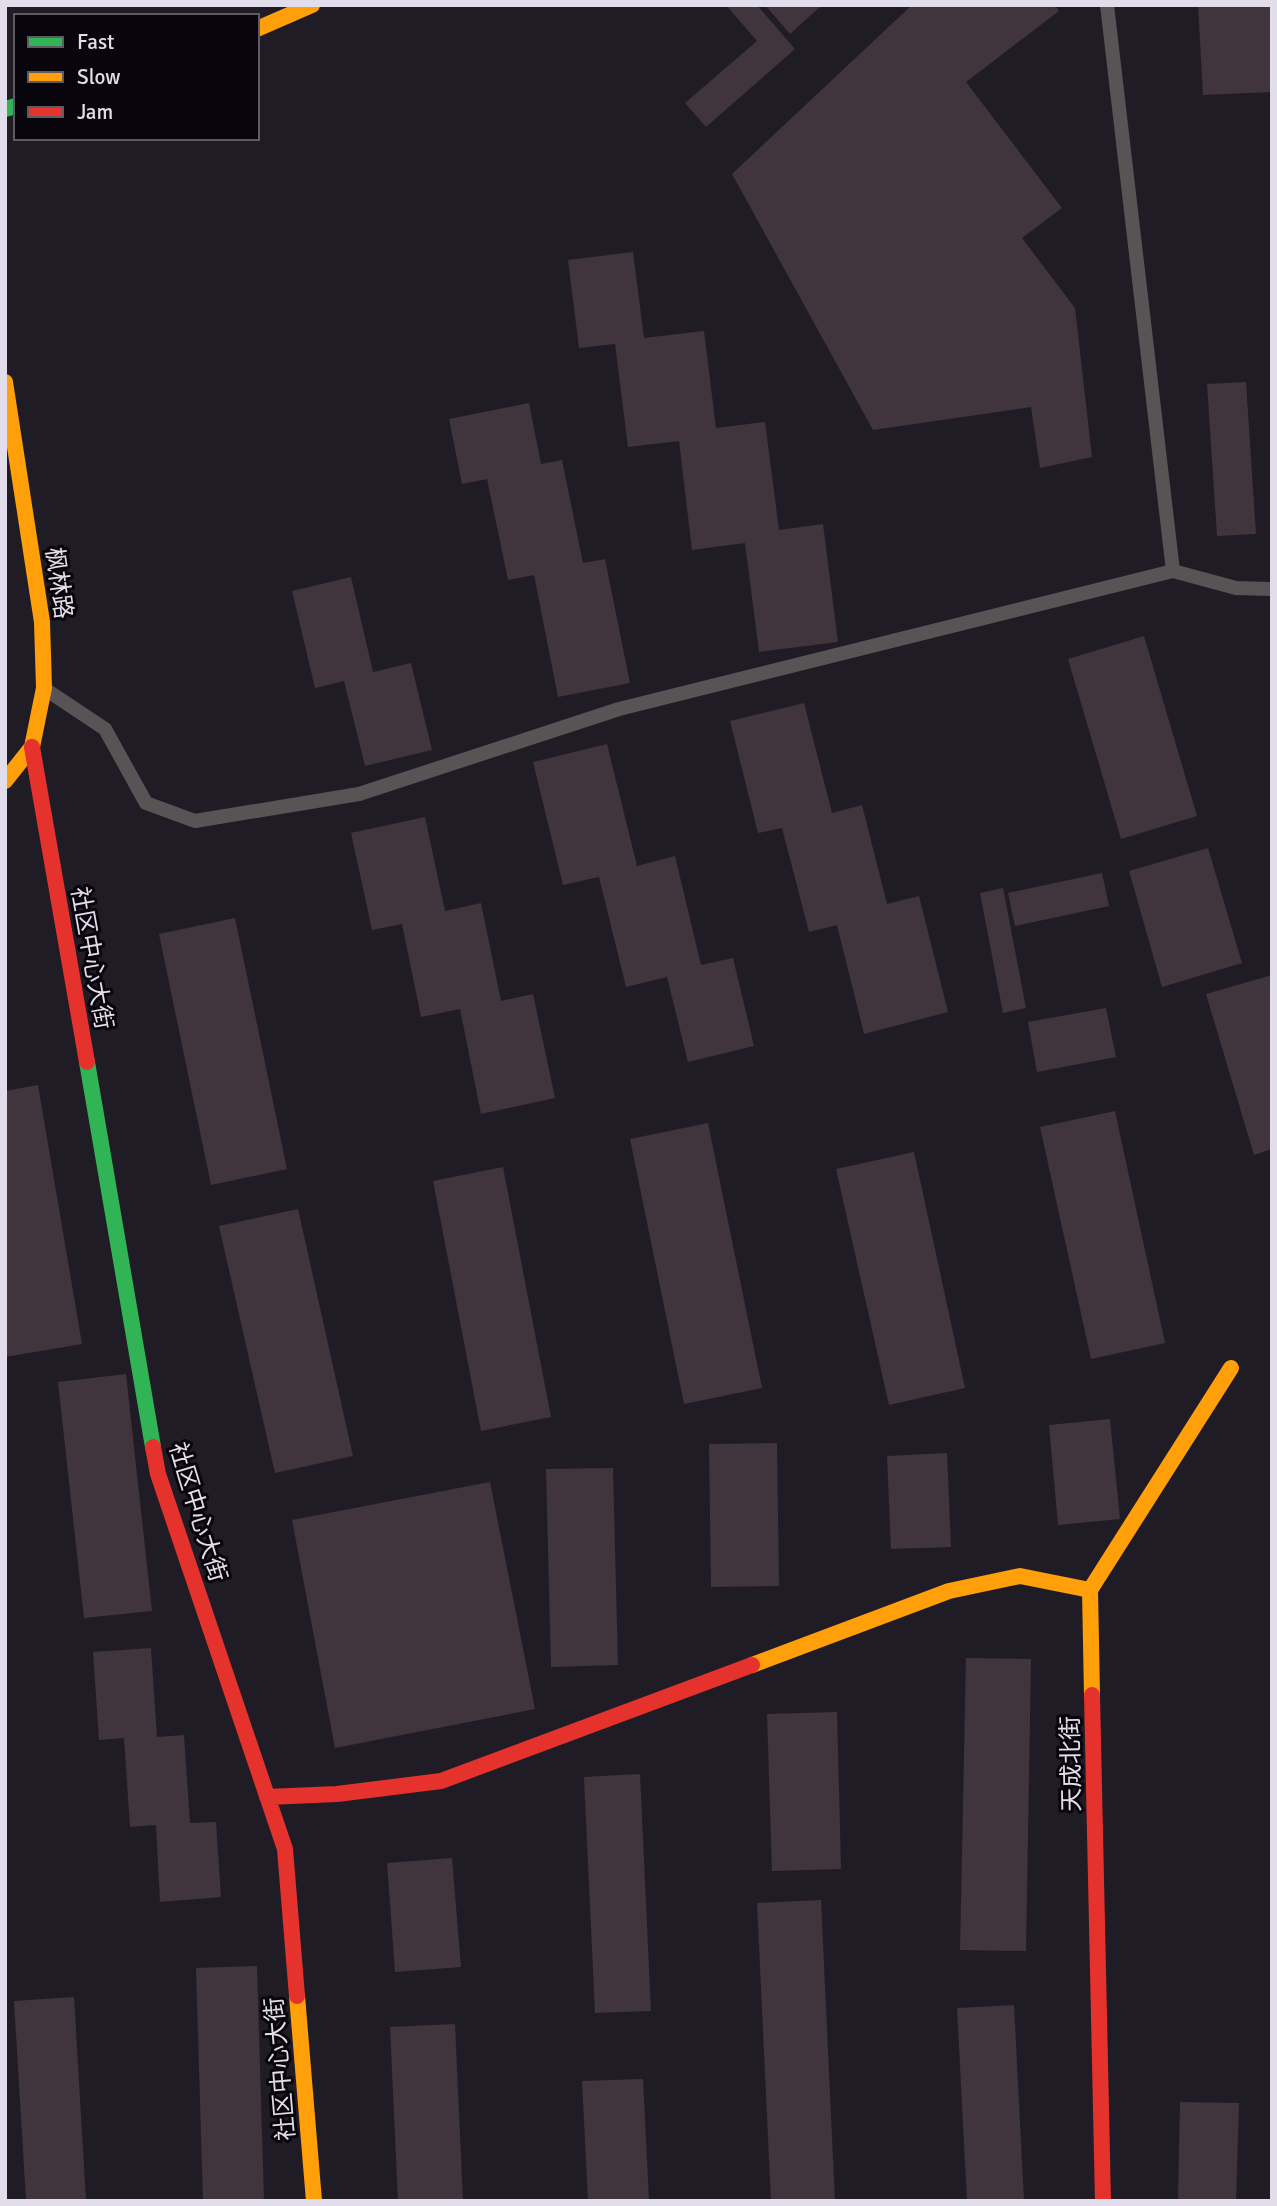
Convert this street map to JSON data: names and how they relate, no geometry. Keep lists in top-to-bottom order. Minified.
{"streets":{"street":["枫林路","社区中心大街","天成北街"]},"crossings":[["枫林路","社区中心大街"]],"legend":["Fast","Slow","Jam"]}
